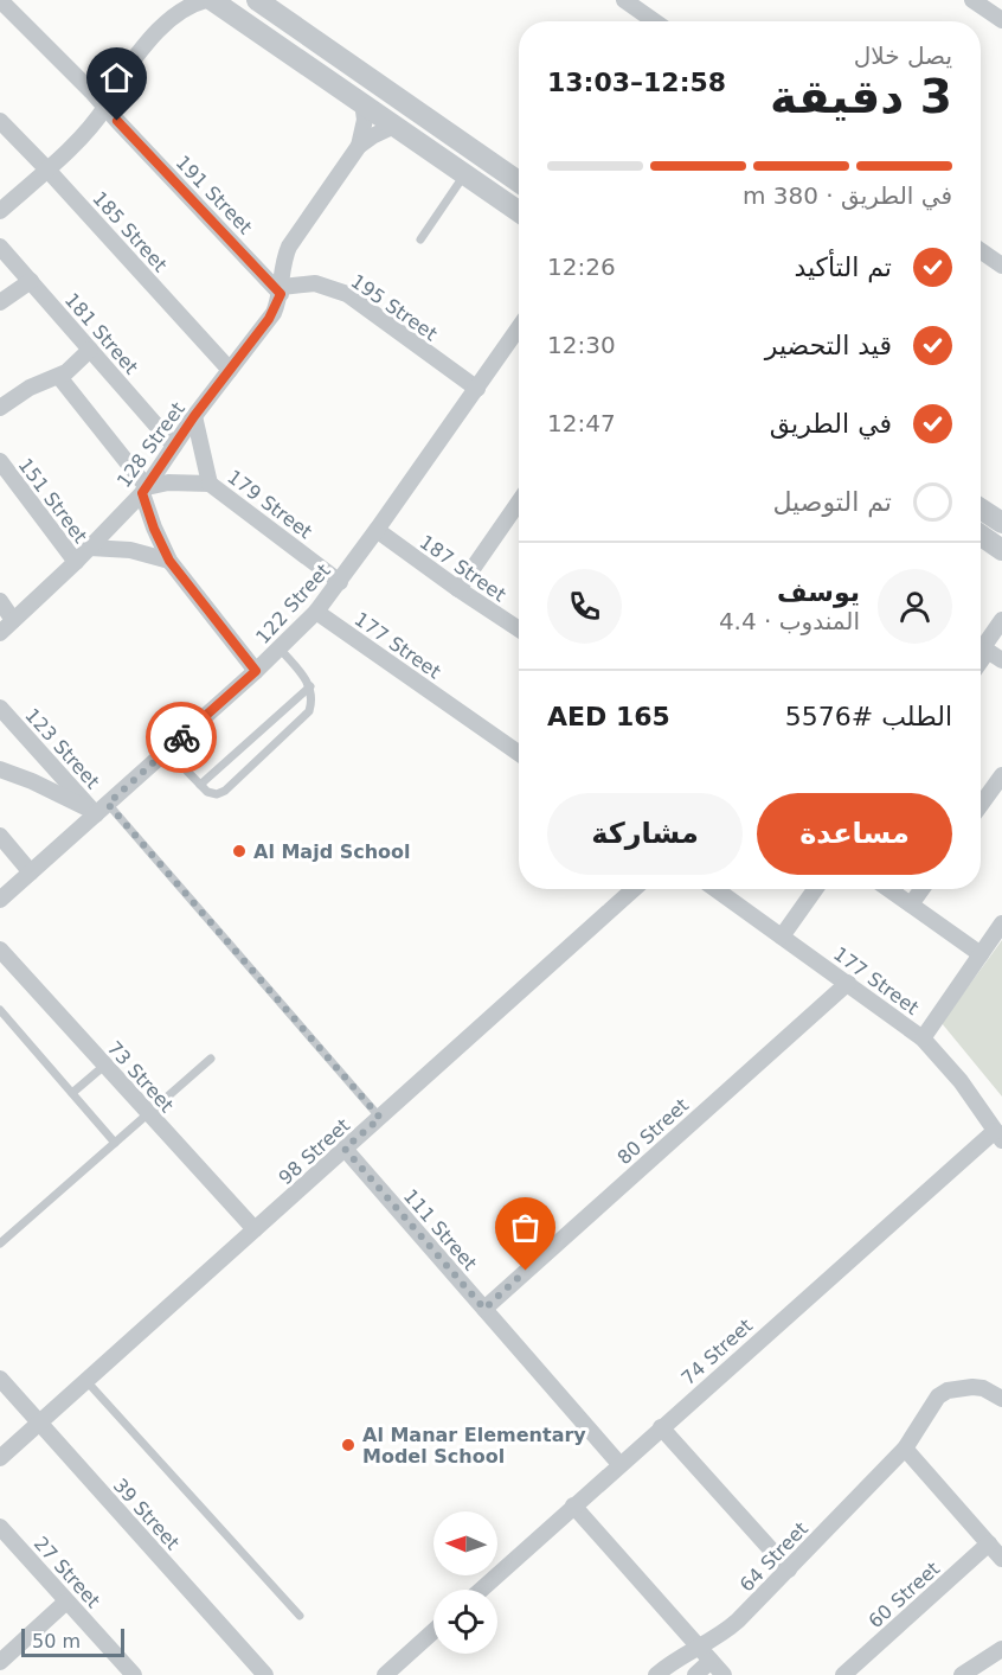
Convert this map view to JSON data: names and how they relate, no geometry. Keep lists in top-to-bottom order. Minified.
{"streets":{"street":["191 Street","185 Street","195 Street","181 Street","128 Street","151 Street","179 Street","187 Street","122 Street","177 Street","123 Street","73 Street","80 Street","98 Street","111 Street","74 Street","39 Street","64 Street","27 Street","60 Street"]},"crossings":[["191 Street","195 Street"],["191 Street","128 Street"],["185 Street","128 Street"],["195 Street","128 Street"],["195 Street","122 Street"],["181 Street","128 Street"],["128 Street","151 Street"],["179 Street","122 Street"],["187 Street","122 Street"],["122 Street","177 Street"],["122 Street","123 Street"],["177 Street","80 Street"],["177 Street","74 Street"],["73 Street","98 Street"],["80 Street","111 Street"],["98 Street","111 Street"],["98 Street","39 Street"],["111 Street","74 Street"]],"places":["Al Majd School","Al Manar Elementary Model School"],"scale_bar":"50 m","north":"left","page":{"heading":["3 دقيقة","يصل خلال","12:58–13:03"],"panel":["يوسف","المندوب · 4.4","الطلب #5576","AED 165"],"bar":"في الطريق · 380 m","list":[["تم التأكيد","12:26"],["قيد التحضير","12:30"],["في الطريق","12:47"],"تم التوصيل"],"buttons":["مساعدة","مشاركة"],"scale":"50 m"}}
